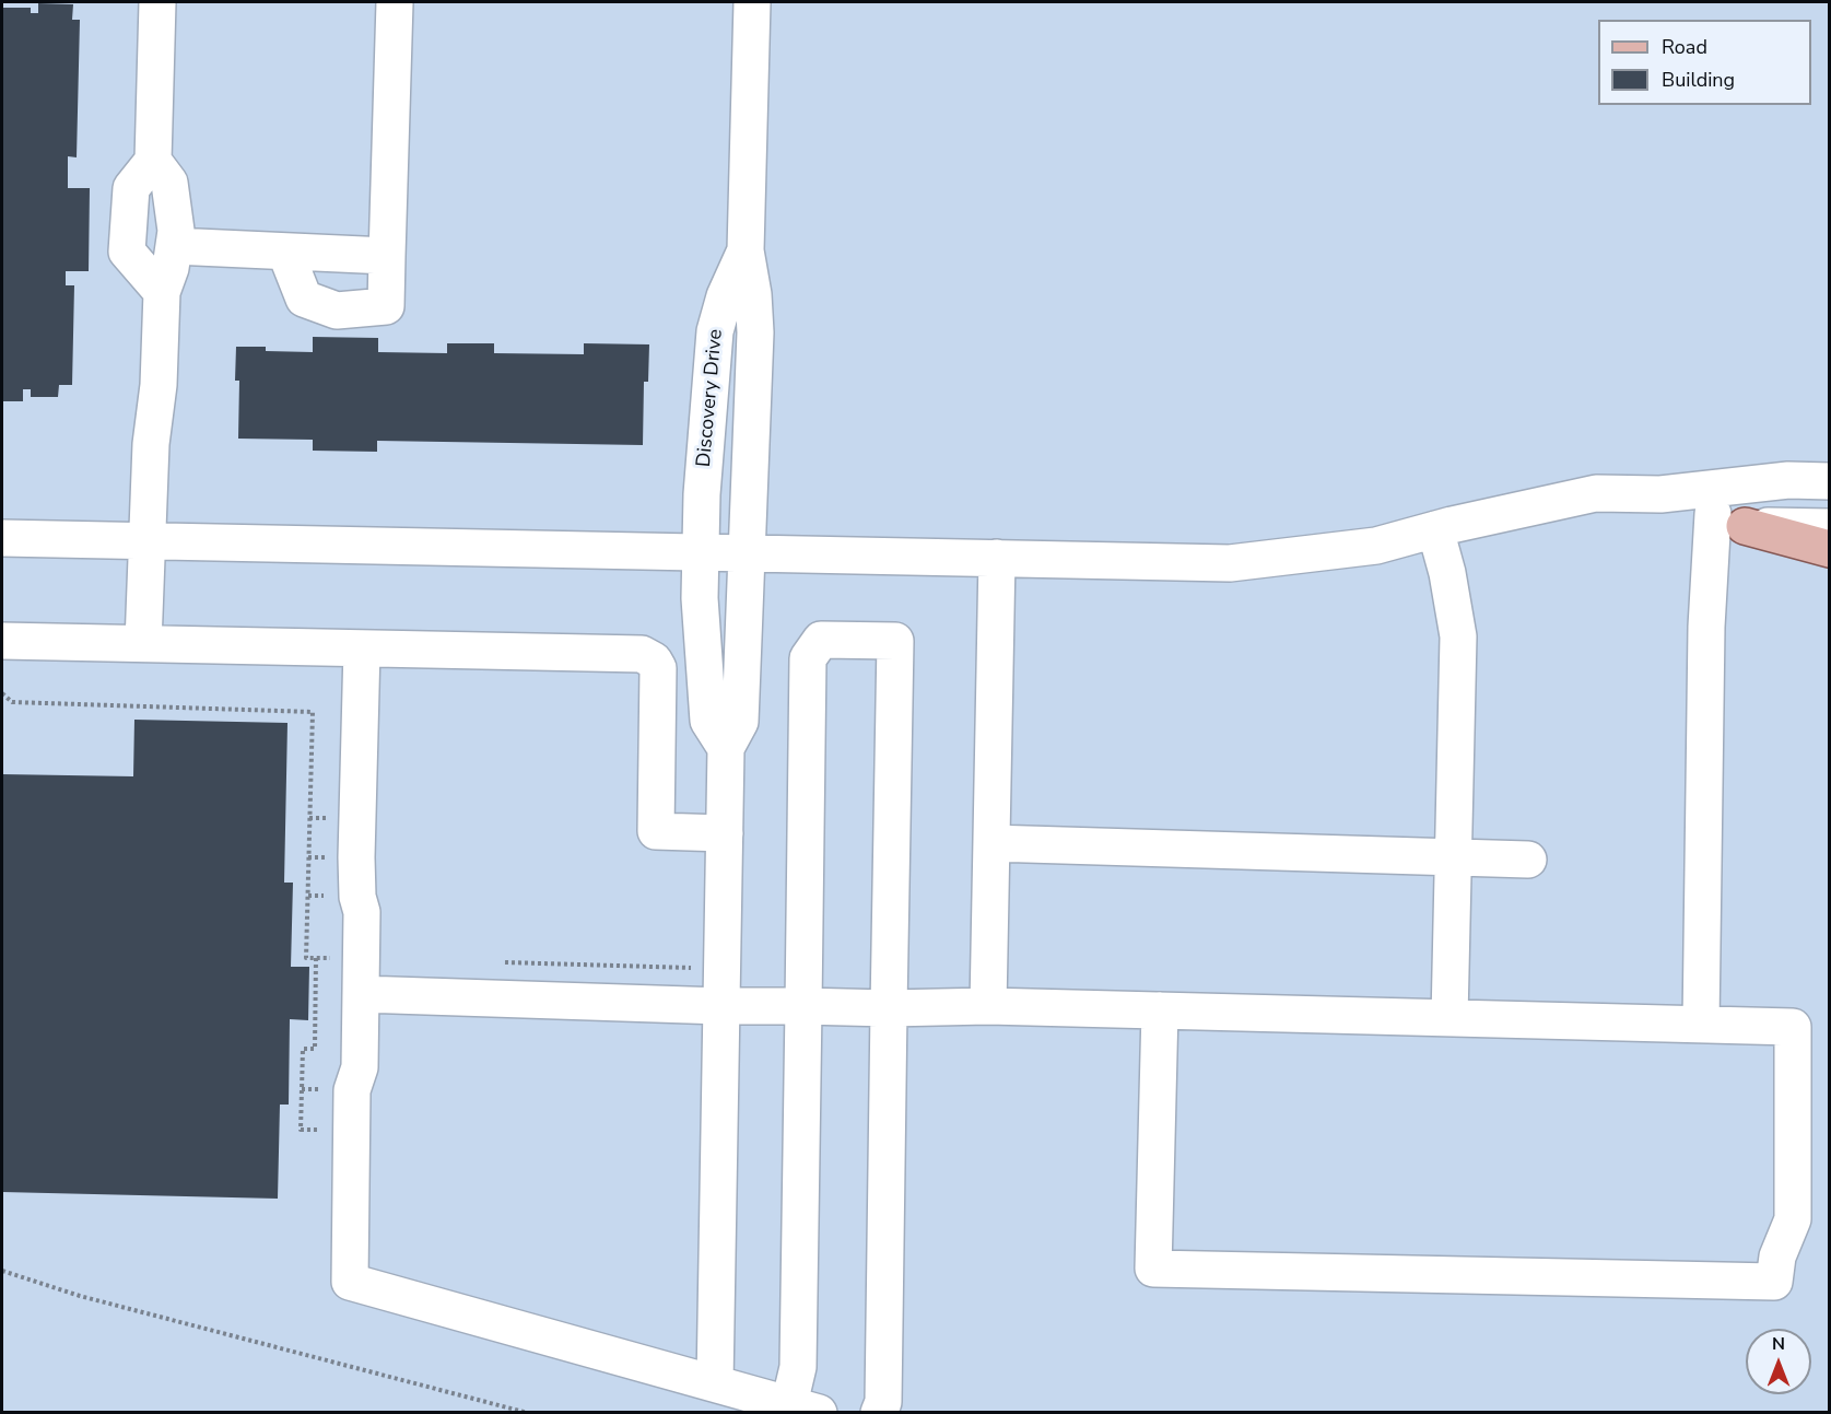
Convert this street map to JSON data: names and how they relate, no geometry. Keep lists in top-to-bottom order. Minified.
{"streets":{"street":["Discovery Drive"]},"legend":["Road","Building"],"north":"top"}
